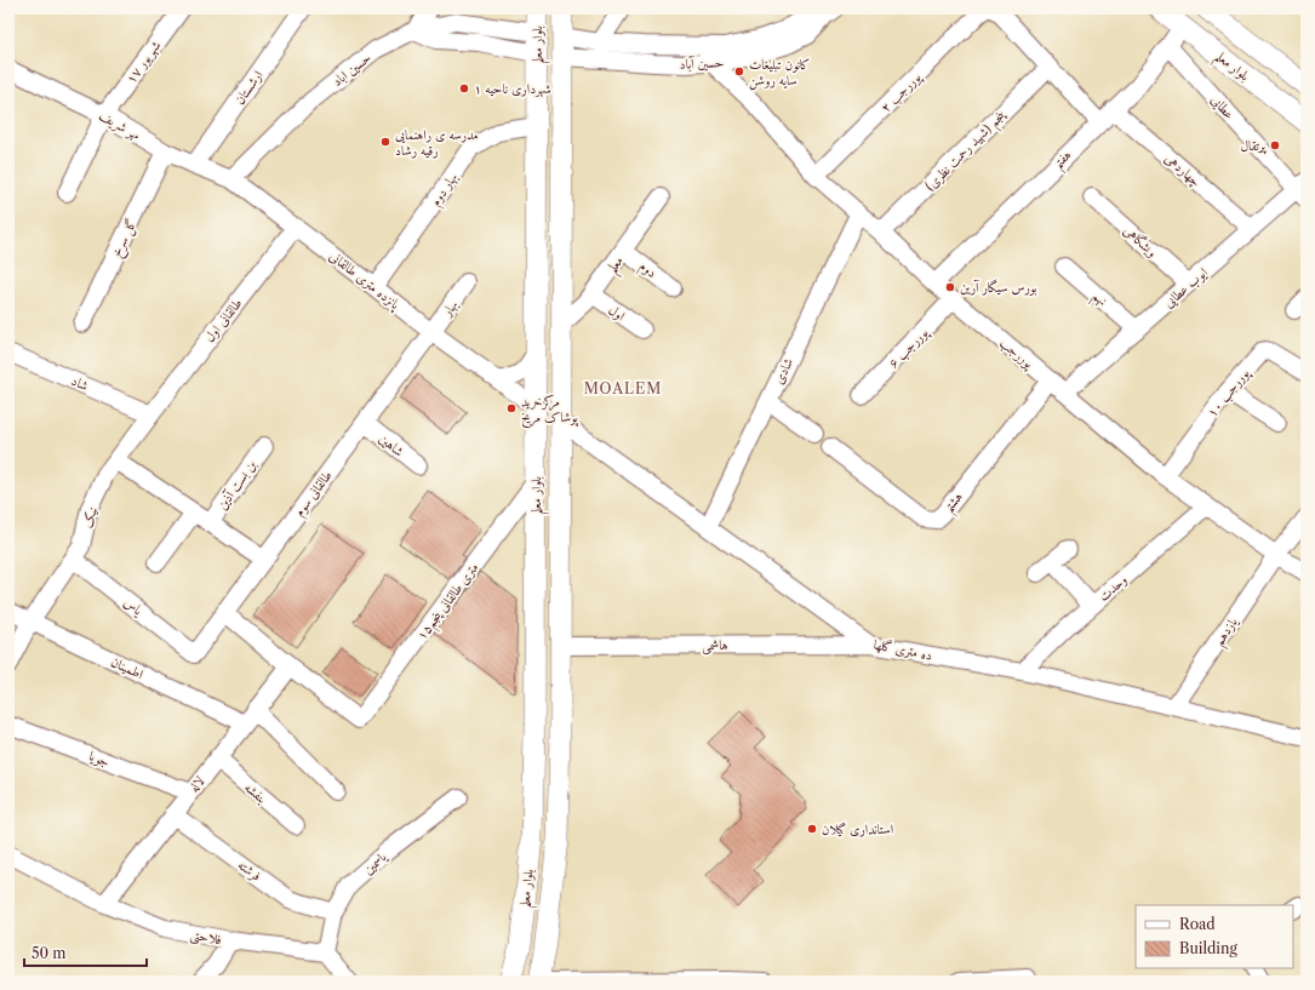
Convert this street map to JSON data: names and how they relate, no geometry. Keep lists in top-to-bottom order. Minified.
{"streets":{"main road":["بلوار معلم"],"street":["۱۷ شهریور","حسین آباد","حسین اباد","ارشستان","پوررجب ۲","عطایی","مهر شریف","پنجم (شهید رحمت نظری)","هفتم","چهاردهی","بهار دوم","گل سرخ","ویشگاهی","معلم","دوم","پانزده متری طالقانی","ایوب عطایی","نهم","بهار","اول","طالقانی اول","پوررجب ۶","پوررجب","شادی","شاد","پوررجب ۱۰","شاهین","بن بست آذین","طالقانی سوم","هشتم","نیک","وحدت","۱۵متری طالقانی پنجم","یاس","یازدهم","هاشمی","ده متری گلها","اطمینان","جویا","لاله","بنفشه","یاسمین","فرشته","فلاحتی"]},"crossings":[["بلوار معلم","حسین آباد"],["بلوار معلم","حسین اباد"],["بلوار معلم","هفتم"],["بلوار معلم","بهار دوم"],["بلوار معلم","معلم"],["بلوار معلم","پانزده متری طالقانی"],["بلوار معلم","۱۵متری طالقانی پنجم"],["بلوار معلم","هاشمی"],["بلوار معلم","ده متری گلها"],["۱۷ شهریور","مهر شریف"],["حسین آباد","پوررجب"],["حسین اباد","مهر شریف"],["حسین اباد","پانزده متری طالقانی"],["ارشستان","مهر شریف"],["پوررجب ۲","پوررجب"],["عطایی","هفتم"],["عطایی","ایوب عطایی"],["مهر شریف","گل سرخ"],["مهر شریف","پانزده متری طالقانی"],["پنجم (شهید رحمت نظری)","پوررجب"],["هفتم","چهاردهی"],["هفتم","پوررجب"],["چهاردهی","ایوب عطایی"],["بهار دوم","پانزده متری طالقانی"],["ویشگاهی","ایوب عطایی"],["معلم","دوم"],["معلم","اول"],["پانزده متری طالقانی","بهار"],["پانزده متری طالقانی","طالقانی اول"],["پانزده متری طالقانی","طالقانی سوم"],["ایوب عطایی","نهم"],["ایوب عطایی","پوررجب"],["بهار","طالقانی سوم"],["طالقانی اول","شاد"],["طالقانی اول","نیک"],["پوررجب ۶","پوررجب"],["پوررجب","شادی"],["پوررجب","پوررجب ۱۰"],["پوررجب","هشتم"],["پوررجب","وحدت"],["پوررجب","یازدهم"],["شادی","ده متری گلها"],["شاد","نیک"],["شاهین","طالقانی سوم"],["طالقانی سوم","یاس"],["نیک","یاس"],["نیک","اطمینان"],["وحدت","ده متری گلها"],["۱۵متری طالقانی پنجم","لاله"],["یازدهم","ده متری گلها"],["هاشمی","ده متری گلها"],["اطمینان","لاله"],["جویا","لاله"],["لاله","بنفشه"],["لاله","فرشته"],["لاله","فلاحتی"],["یاسمین","فرشته"],["یاسمین","فلاحتی"]],"districts":["MOALEM"],"places":["کانون تبلیغات سایه روشن","شهرداری ناحیه ۱","مدرسه ی راهنمایی رقیه رشاد","پرتقال","بورس سیگار آرین","مرکزخرید پوشاک مریخ","استانداری گیلان"],"legend":["Road","Building"],"scale_bar":"50 m"}
